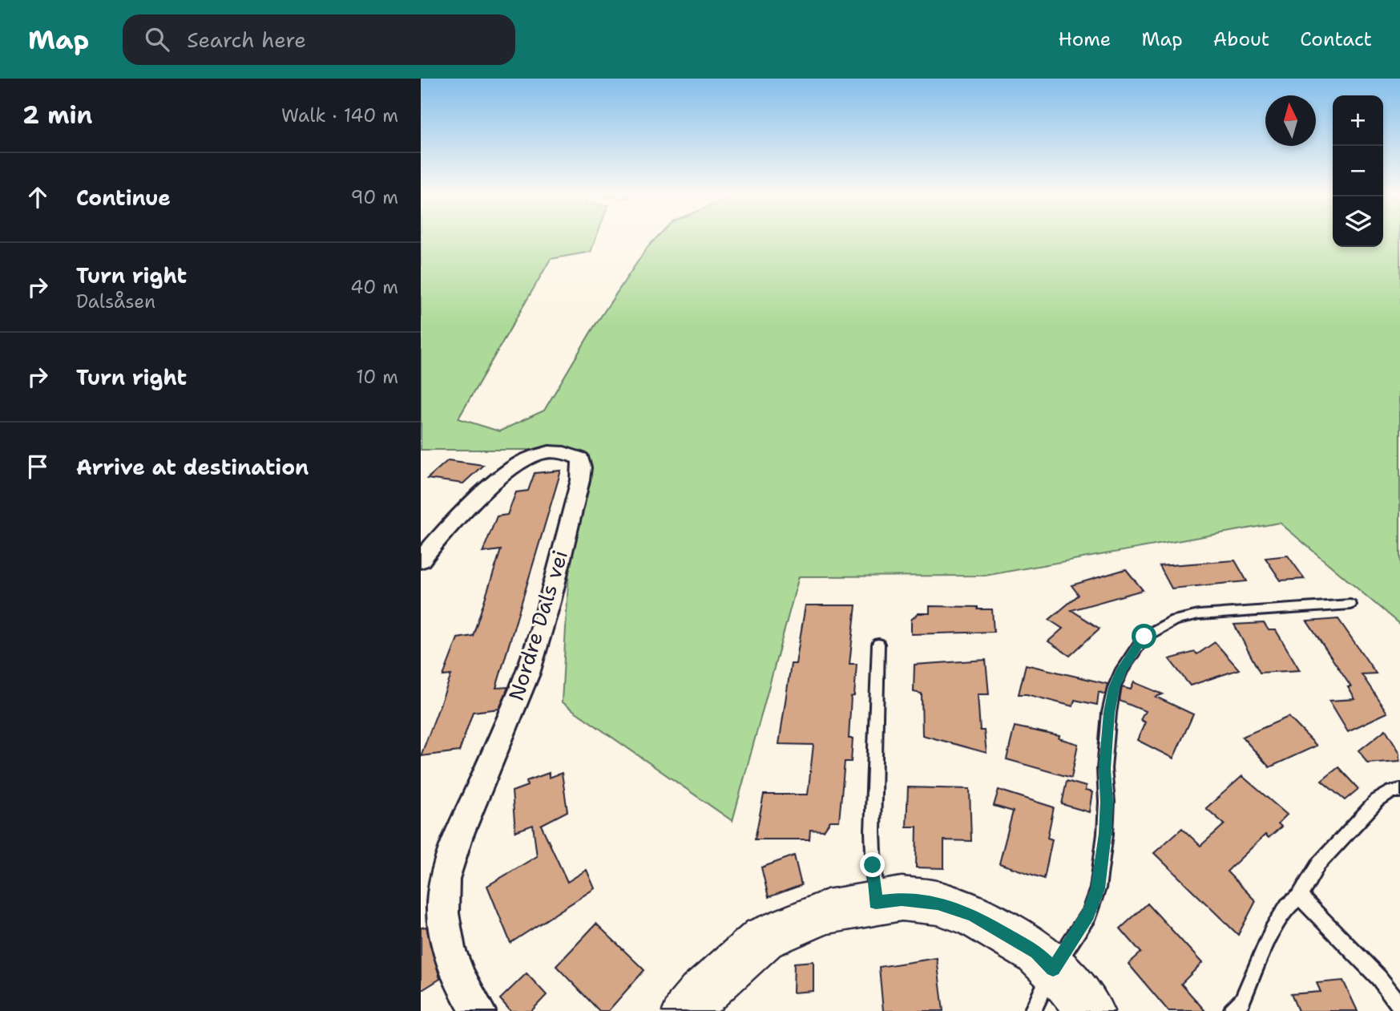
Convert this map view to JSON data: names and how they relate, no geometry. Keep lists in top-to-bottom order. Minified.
{"streets":{"street":["Nordre Dals vei"]},"north":"top","page":{"header":"Map","search":"Search here","nav":["Home","Map","About","Contact"],"heading":["2 min","Walk · 140 m"],"map_buttons":["+","−"],"list":[["Continue","90 m"],["Turn right","Dalsåsen","40 m"],["Turn right","10 m"],"Arrive at destination"]}}
